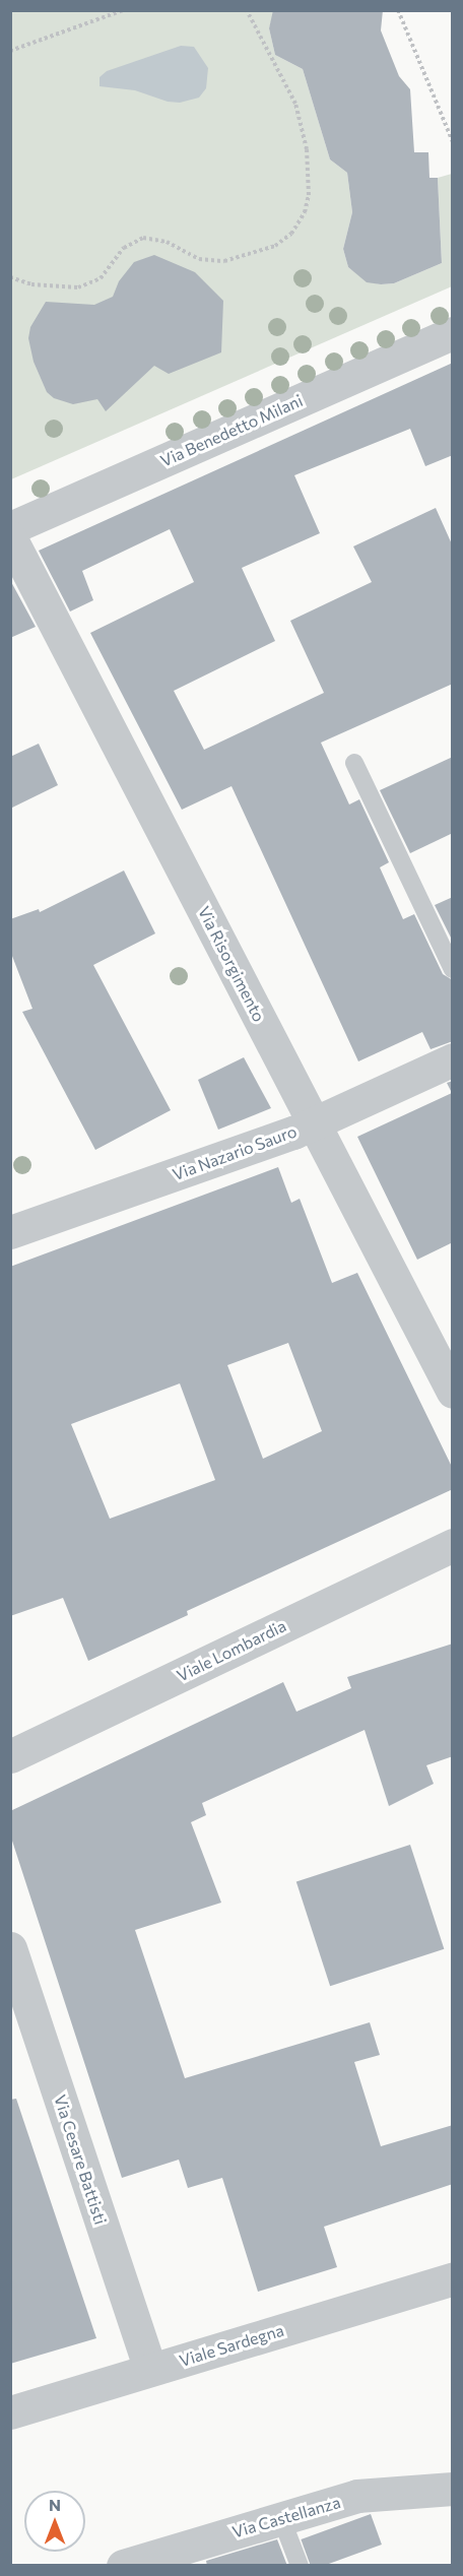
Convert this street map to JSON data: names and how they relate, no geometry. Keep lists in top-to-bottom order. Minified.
{"streets":{"street":["Via Benedetto Milani","Via Risorgimento","Via Nazario Sauro","Viale Lombardia","Via Cesare Battisti","Viale Sardegna","Via Castellanza"]},"crossings":[["Via Risorgimento","Via Nazario Sauro"],["Via Cesare Battisti","Viale Sardegna"]],"north":"top"}
